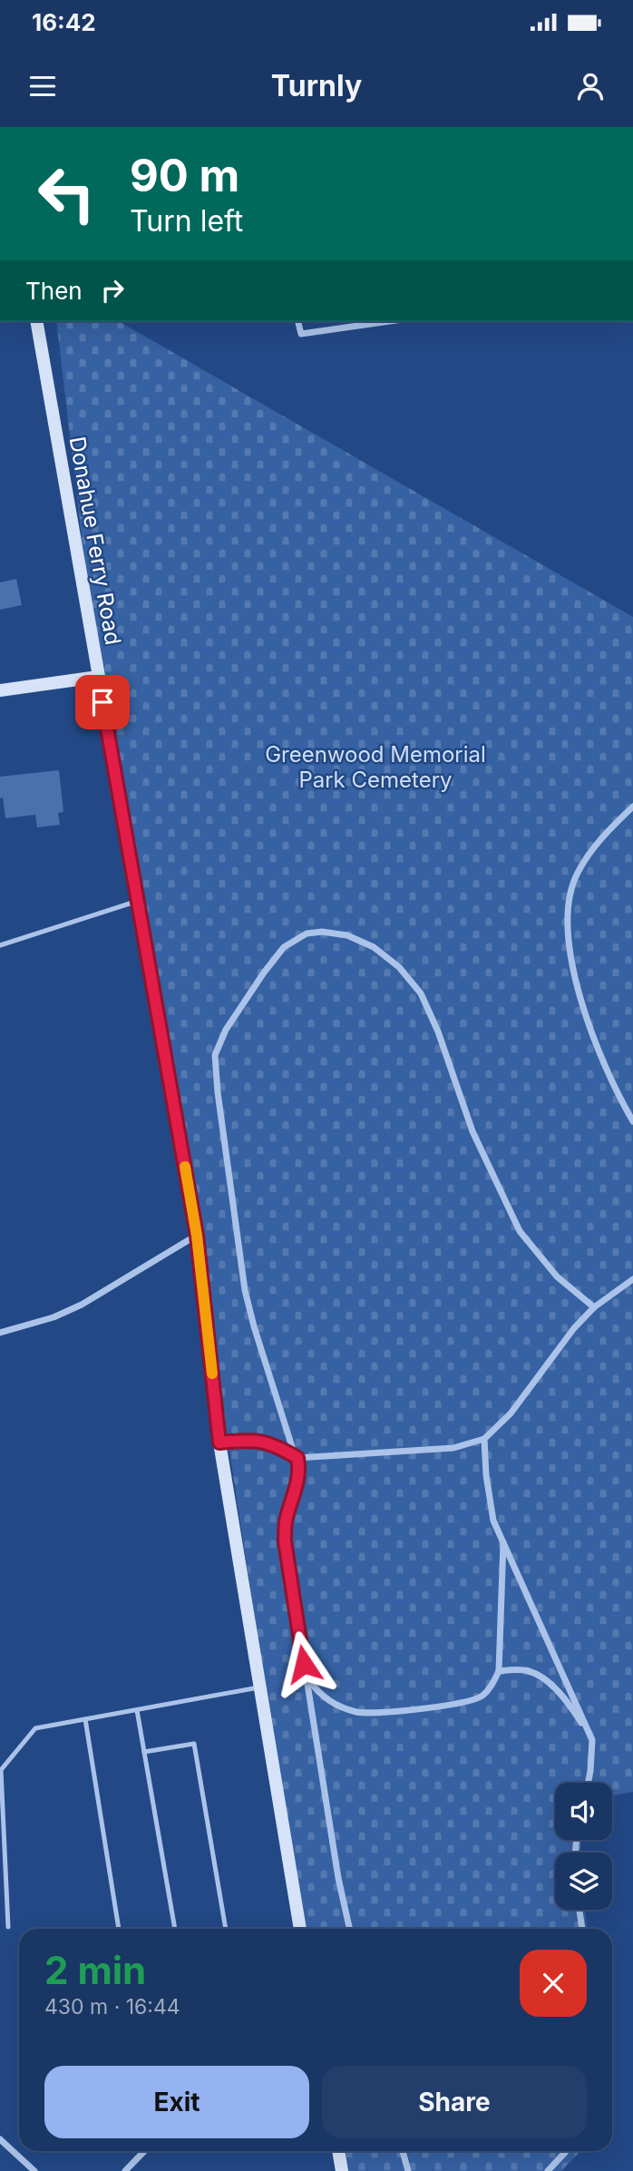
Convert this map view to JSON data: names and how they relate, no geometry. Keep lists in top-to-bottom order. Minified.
{"streets":{"street":["Donahue Ferry Road"]},"parks":["Greenwood Memorial Park Cemetery"],"page":{"status":"16:42","header":"Turnly","turn":["90 m","Turn left"],"then":"Then","heading":["2 min","430 m · 16:44"],"buttons":["Exit","Share"]}}
